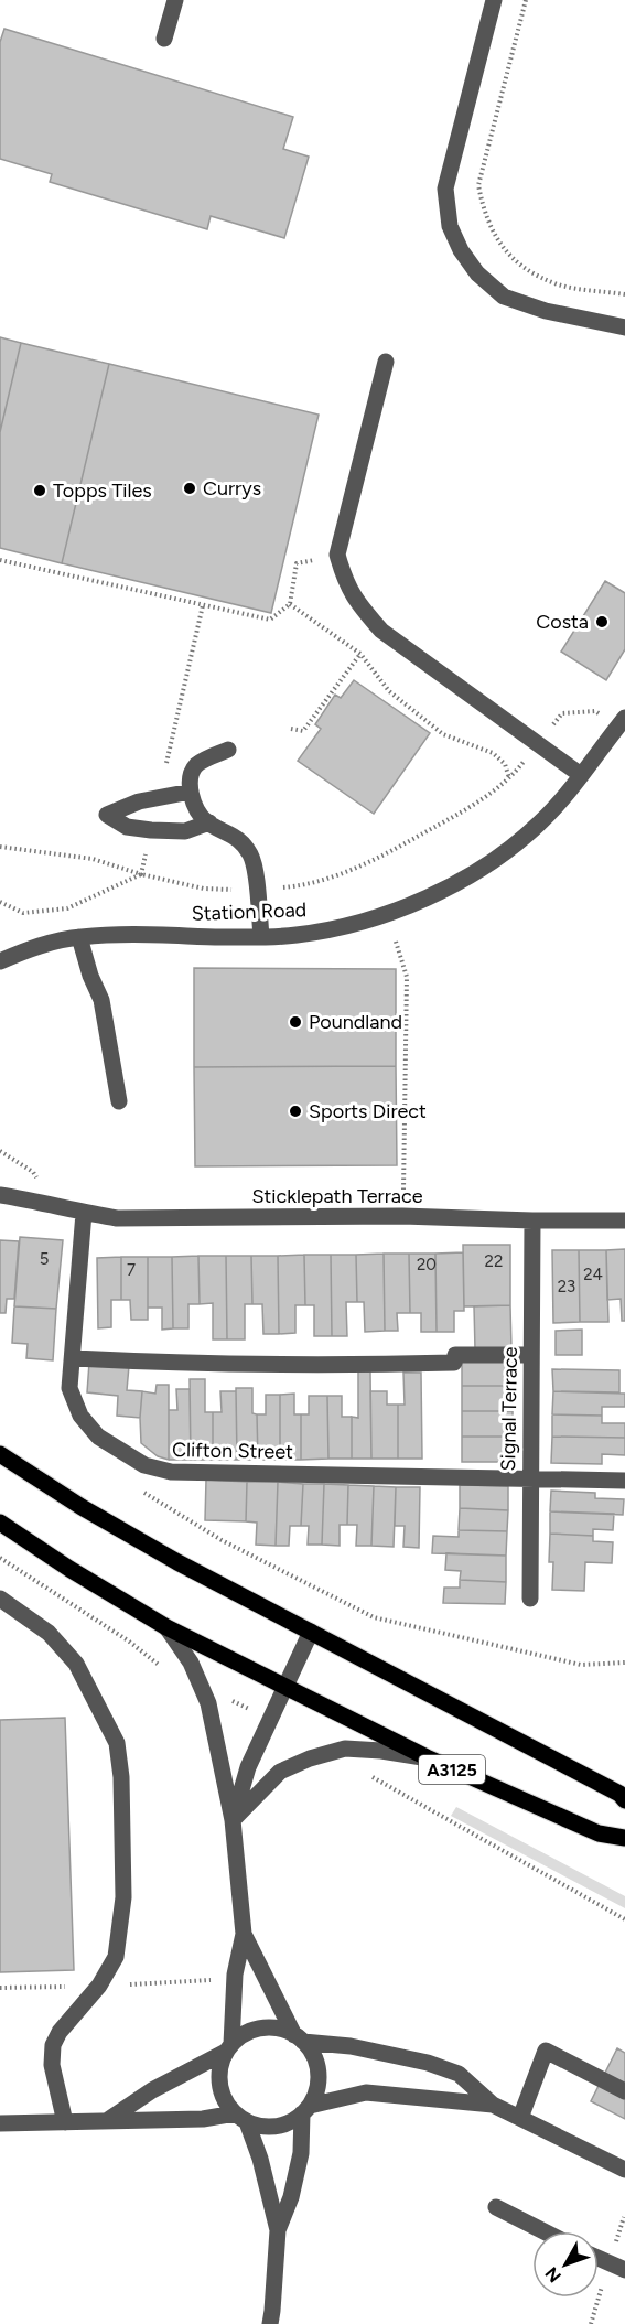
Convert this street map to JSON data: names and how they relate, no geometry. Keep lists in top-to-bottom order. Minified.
{"streets":{"main road":["A3125"],"street":["Station Road","Sticklepath Terrace","Signal Terrace","Clifton Street"]},"crossings":[["Sticklepath Terrace","Signal Terrace"],["Sticklepath Terrace","Clifton Street"],["Signal Terrace","Clifton Street"]],"places":["Currys","Topps Tiles","Costa","Poundland","Sports Direct"],"house_numbers":["5","22","20","7","24","23"],"north":"bottom left"}
